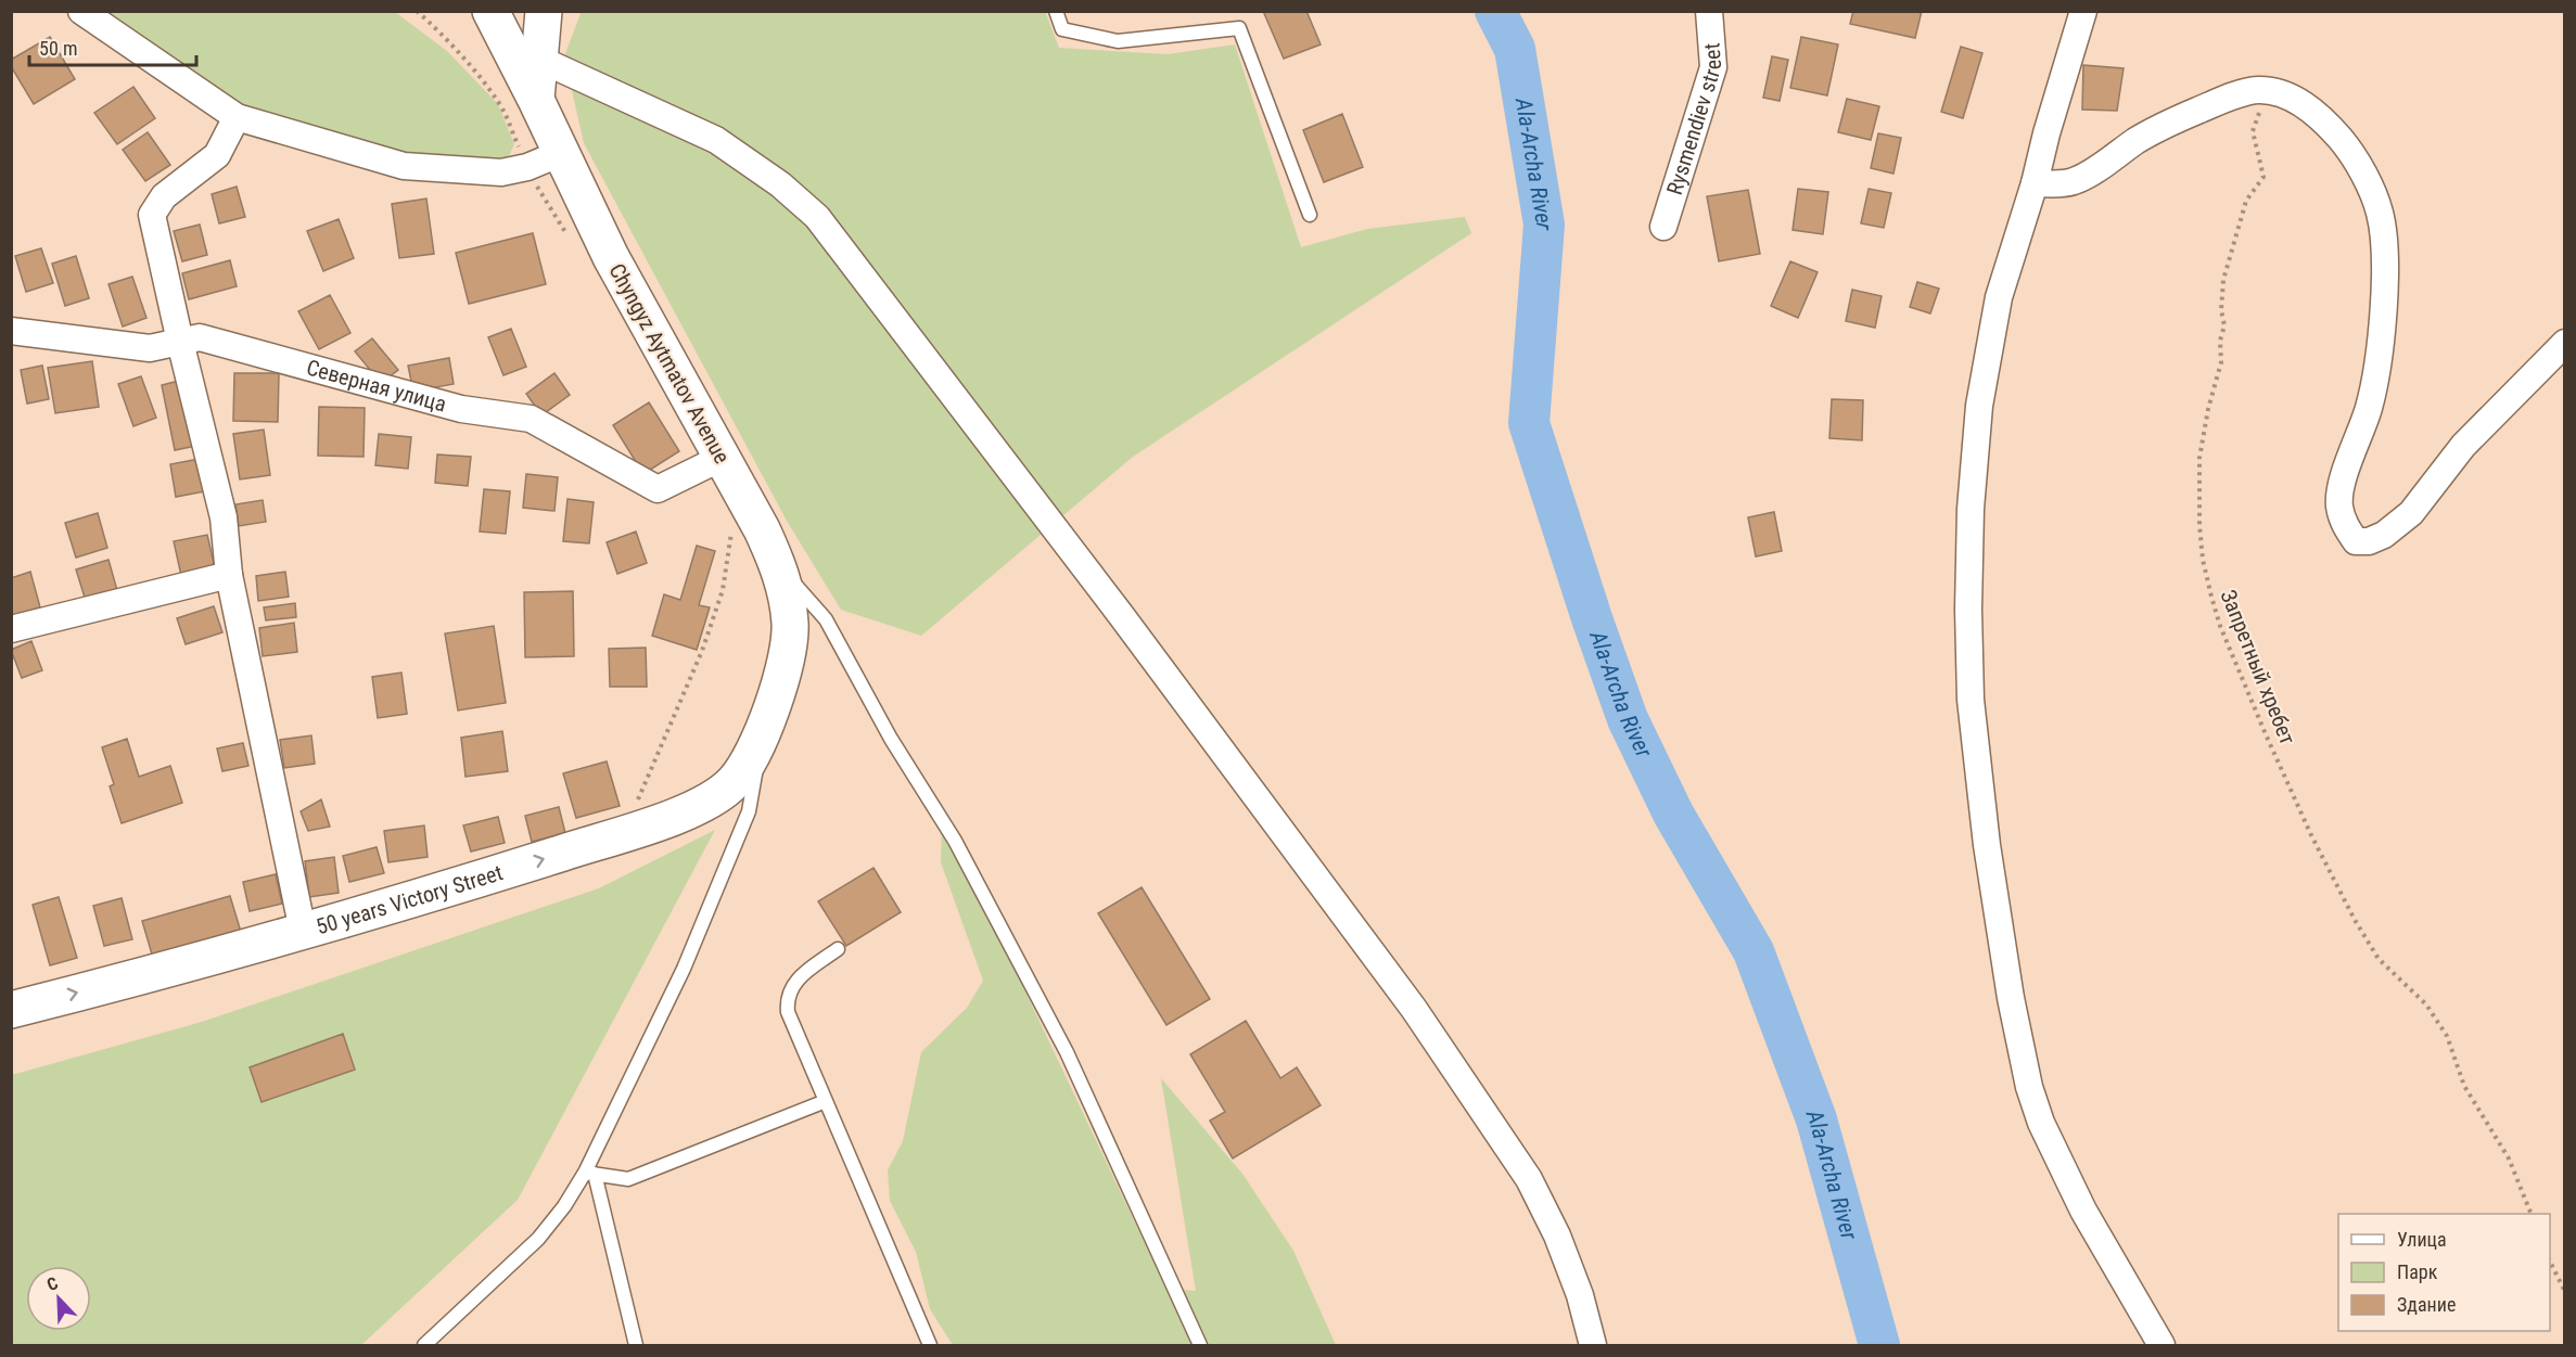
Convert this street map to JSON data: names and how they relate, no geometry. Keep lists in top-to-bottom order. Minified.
{"streets":{"main road":["Chyngyz Aytmatov Avenue","50 years Victory Street"],"street":["Rysmendiev street","Северная улица"],"path":["Запретный хребет"]},"crossings":[["Chyngyz Aytmatov Avenue","Северная улица"],["Chyngyz Aytmatov Avenue","50 years Victory Street"]],"one_way":["50 years Victory Street"],"water":["Ala-Archa River"],"legend":["Улица","Парк","Здание"],"scale_bar":"50 m","north":"top left"}
